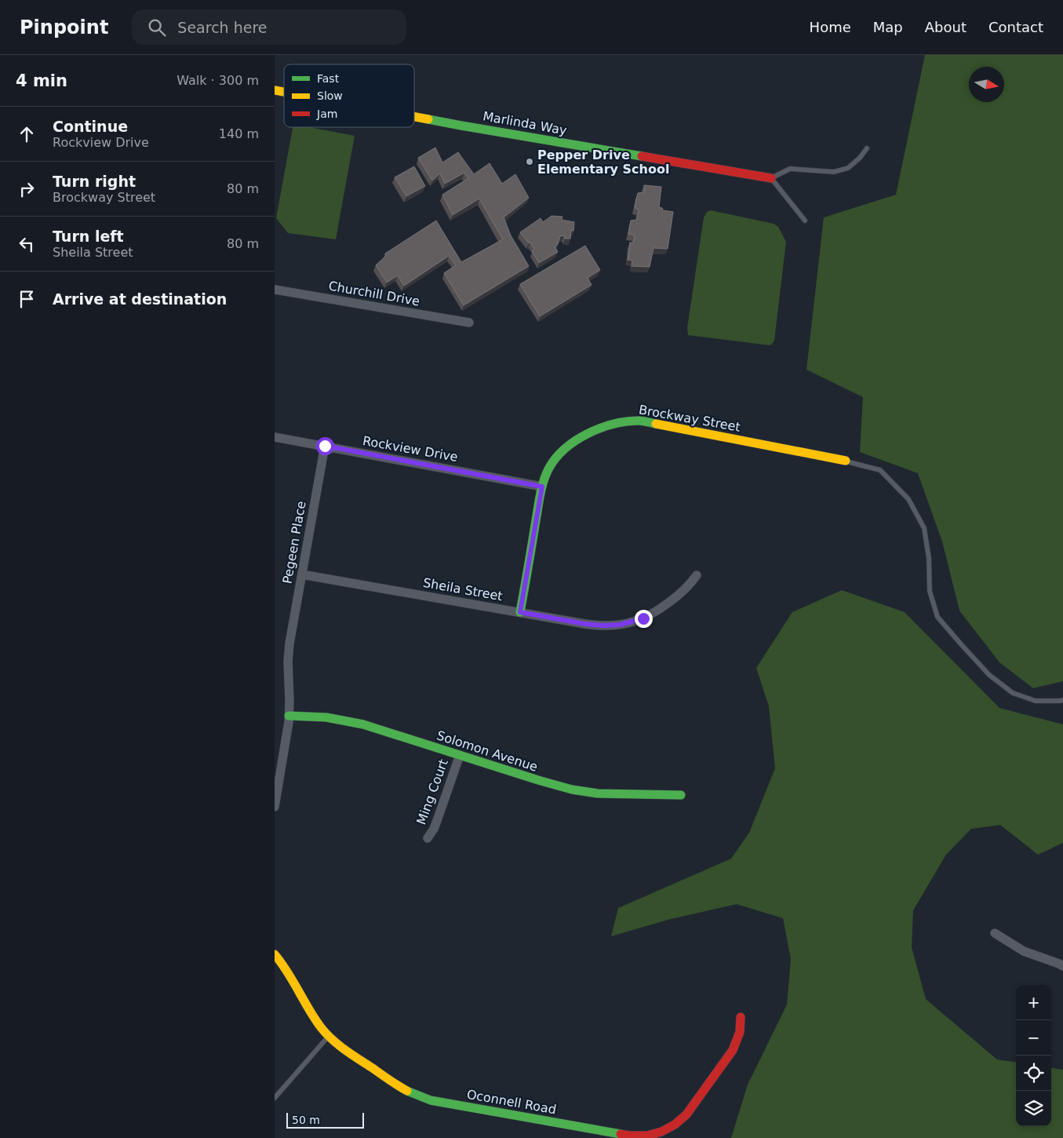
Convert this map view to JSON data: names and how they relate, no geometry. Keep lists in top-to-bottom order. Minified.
{"streets":{"street":["Marlinda Way","Churchill Drive","Brockway Street","Rockview Drive","Pegeen Place","Sheila Street","Solomon Avenue","Ming Court","Oconnell Road"]},"crossings":[["Brockway Street","Rockview Drive"],["Brockway Street","Sheila Street"],["Rockview Drive","Pegeen Place"],["Pegeen Place","Sheila Street"],["Pegeen Place","Solomon Avenue"],["Solomon Avenue","Ming Court"]],"places":["Pepper Drive Elementary School"],"legend":["Fast","Slow","Jam"],"scale_bar":"50 m","north":"right","page":{"header":"Pinpoint","search":"Search here","nav":["Home","Map","About","Contact"],"heading":["4 min","Walk · 300 m"],"list":[["Continue","Rockview Drive","140 m"],["Turn right","Brockway Street","80 m"],["Turn left","Sheila Street","80 m"],"Arrive at destination"],"map_buttons":["+","−"],"scale":"50 m"}}
